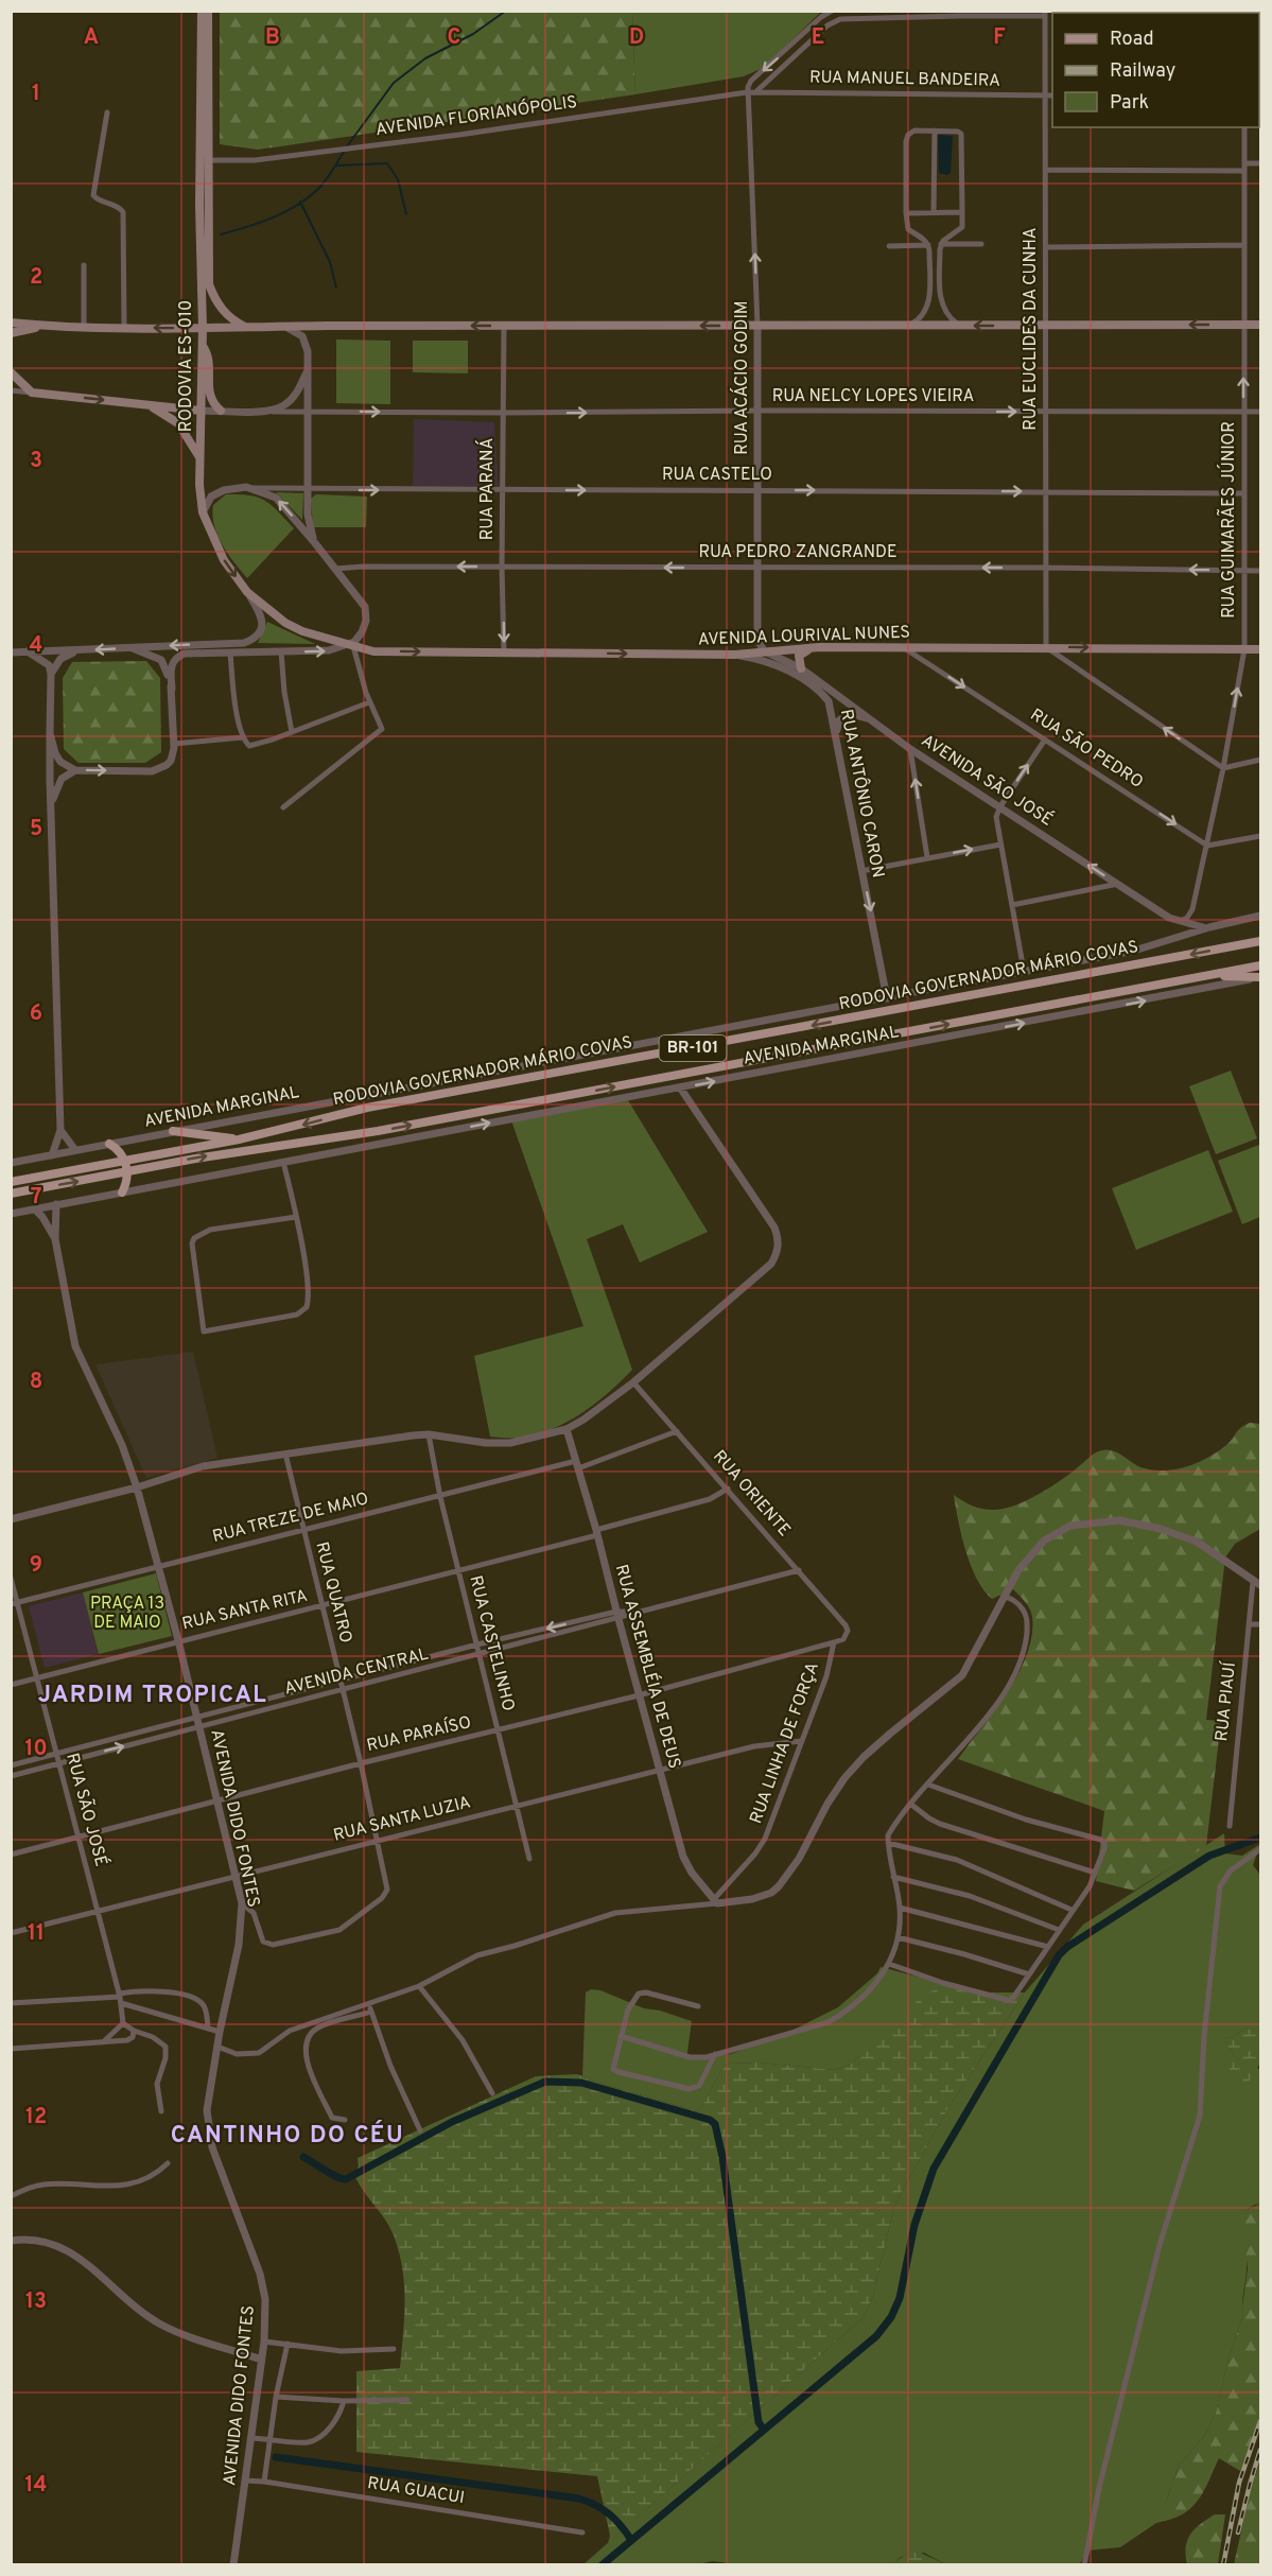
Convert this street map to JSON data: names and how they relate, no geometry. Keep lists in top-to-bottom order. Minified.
{"streets":{"main road":["RODOVIA ES-010","AVENIDA LOURIVAL NUNES","RODOVIA GOVERNADOR MÁRIO COVAS","BR-101"],"street":["RUA MANUEL BANDEIRA","AVENIDA FLORIANÓPOLIS","RUA EUCLIDES DA CUNHA","RUA ACÁCIO GODIM","RUA NELCY LOPES VIEIRA","RUA CASTELO","RUA PARANÁ","RUA GUIMARÃES JÚNIOR","RUA PEDRO ZANGRANDE","RUA SÃO PEDRO","AVENIDA SÃO JOSÉ","RUA ANTÔNIO CARON","AVENIDA MARGINAL","RUA ORIENTE","RUA TREZE DE MAIO","RUA QUATRO","RUA SANTA RITA","RUA CASTELINHO","RUA ASSEMBLÉIA DE DEUS","AVENIDA CENTRAL","RUA PIAUÍ","RUA PARAÍSO","RUA LINHA DE FORÇA","RUA SÃO JOSÉ","AVENIDA DIDO FONTES","RUA SANTA LUZIA","RUA GUACUI"]},"crossings":[["RUA MANUEL BANDEIRA","AVENIDA FLORIANÓPOLIS"],["RUA MANUEL BANDEIRA","RUA EUCLIDES DA CUNHA"],["RUA MANUEL BANDEIRA","RUA ACÁCIO GODIM"],["AVENIDA FLORIANÓPOLIS","RODOVIA ES-010"],["AVENIDA FLORIANÓPOLIS","RUA ACÁCIO GODIM"],["RUA EUCLIDES DA CUNHA","RUA NELCY LOPES VIEIRA"],["RUA EUCLIDES DA CUNHA","RUA CASTELO"],["RUA EUCLIDES DA CUNHA","RUA PEDRO ZANGRANDE"],["RUA EUCLIDES DA CUNHA","AVENIDA LOURIVAL NUNES"],["RODOVIA ES-010","RUA NELCY LOPES VIEIRA"],["RODOVIA ES-010","RUA CASTELO"],["RODOVIA ES-010","AVENIDA LOURIVAL NUNES"],["RUA ACÁCIO GODIM","RUA NELCY LOPES VIEIRA"],["RUA ACÁCIO GODIM","RUA CASTELO"],["RUA ACÁCIO GODIM","RUA PEDRO ZANGRANDE"],["RUA ACÁCIO GODIM","AVENIDA SÃO JOSÉ"],["RUA NELCY LOPES VIEIRA","RUA PARANÁ"],["RUA NELCY LOPES VIEIRA","RUA GUIMARÃES JÚNIOR"],["RUA CASTELO","RUA PARANÁ"],["RUA CASTELO","RUA GUIMARÃES JÚNIOR"],["RUA PARANÁ","RUA PEDRO ZANGRANDE"],["RUA PARANÁ","AVENIDA LOURIVAL NUNES"],["RUA GUIMARÃES JÚNIOR","RUA PEDRO ZANGRANDE"],["RUA GUIMARÃES JÚNIOR","AVENIDA LOURIVAL NUNES"],["RUA GUIMARÃES JÚNIOR","RUA SÃO PEDRO"],["AVENIDA LOURIVAL NUNES","RUA SÃO PEDRO"],["AVENIDA LOURIVAL NUNES","AVENIDA SÃO JOSÉ"],["AVENIDA LOURIVAL NUNES","RUA ANTÔNIO CARON"],["AVENIDA SÃO JOSÉ","AVENIDA MARGINAL"],["RUA ANTÔNIO CARON","AVENIDA MARGINAL"],["AVENIDA MARGINAL","AVENIDA DIDO FONTES"],["RUA ORIENTE","RUA TREZE DE MAIO"],["RUA ORIENTE","RUA SANTA RITA"],["RUA ORIENTE","AVENIDA CENTRAL"],["RUA ORIENTE","RUA LINHA DE FORÇA"],["RUA TREZE DE MAIO","RUA QUATRO"],["RUA TREZE DE MAIO","RUA CASTELINHO"],["RUA TREZE DE MAIO","RUA ASSEMBLÉIA DE DEUS"],["RUA TREZE DE MAIO","RUA SÃO JOSÉ"],["RUA TREZE DE MAIO","AVENIDA DIDO FONTES"],["RUA QUATRO","RUA SANTA RITA"],["RUA QUATRO","AVENIDA CENTRAL"],["RUA QUATRO","RUA PARAÍSO"],["RUA QUATRO","AVENIDA DIDO FONTES"],["RUA QUATRO","RUA SANTA LUZIA"],["RUA SANTA RITA","RUA CASTELINHO"],["RUA SANTA RITA","RUA ASSEMBLÉIA DE DEUS"],["RUA SANTA RITA","RUA SÃO JOSÉ"],["RUA SANTA RITA","AVENIDA DIDO FONTES"],["RUA CASTELINHO","AVENIDA CENTRAL"],["RUA CASTELINHO","RUA PARAÍSO"],["RUA CASTELINHO","RUA SANTA LUZIA"],["RUA ASSEMBLÉIA DE DEUS","AVENIDA CENTRAL"],["RUA ASSEMBLÉIA DE DEUS","RUA PARAÍSO"],["RUA ASSEMBLÉIA DE DEUS","RUA LINHA DE FORÇA"],["RUA ASSEMBLÉIA DE DEUS","RUA SANTA LUZIA"],["AVENIDA CENTRAL","RUA SÃO JOSÉ"],["AVENIDA CENTRAL","AVENIDA DIDO FONTES"],["RUA PARAÍSO","RUA LINHA DE FORÇA"],["RUA PARAÍSO","RUA SÃO JOSÉ"],["RUA PARAÍSO","AVENIDA DIDO FONTES"],["RUA LINHA DE FORÇA","RUA SANTA LUZIA"],["RUA SÃO JOSÉ","RUA SANTA LUZIA"],["AVENIDA DIDO FONTES","RUA SANTA LUZIA"],["AVENIDA DIDO FONTES","RUA GUACUI"]],"one_way":["RUA ACÁCIO GODIM","RUA NELCY LOPES VIEIRA","RUA CASTELO","RUA PEDRO ZANGRANDE","AVENIDA LOURIVAL NUNES","RUA SÃO PEDRO"],"districts":["JARDIM TROPICAL","CANTINHO DO CÉU"],"parks":["PRAÇA 13 DE MAIO"],"legend":["Road","Railway","Park"],"grid":{"columns":["A","B","C","D","E","F"],"rows":["1","2","3","4","5","6","7","8","9","10","11","12","13","14"]}}
